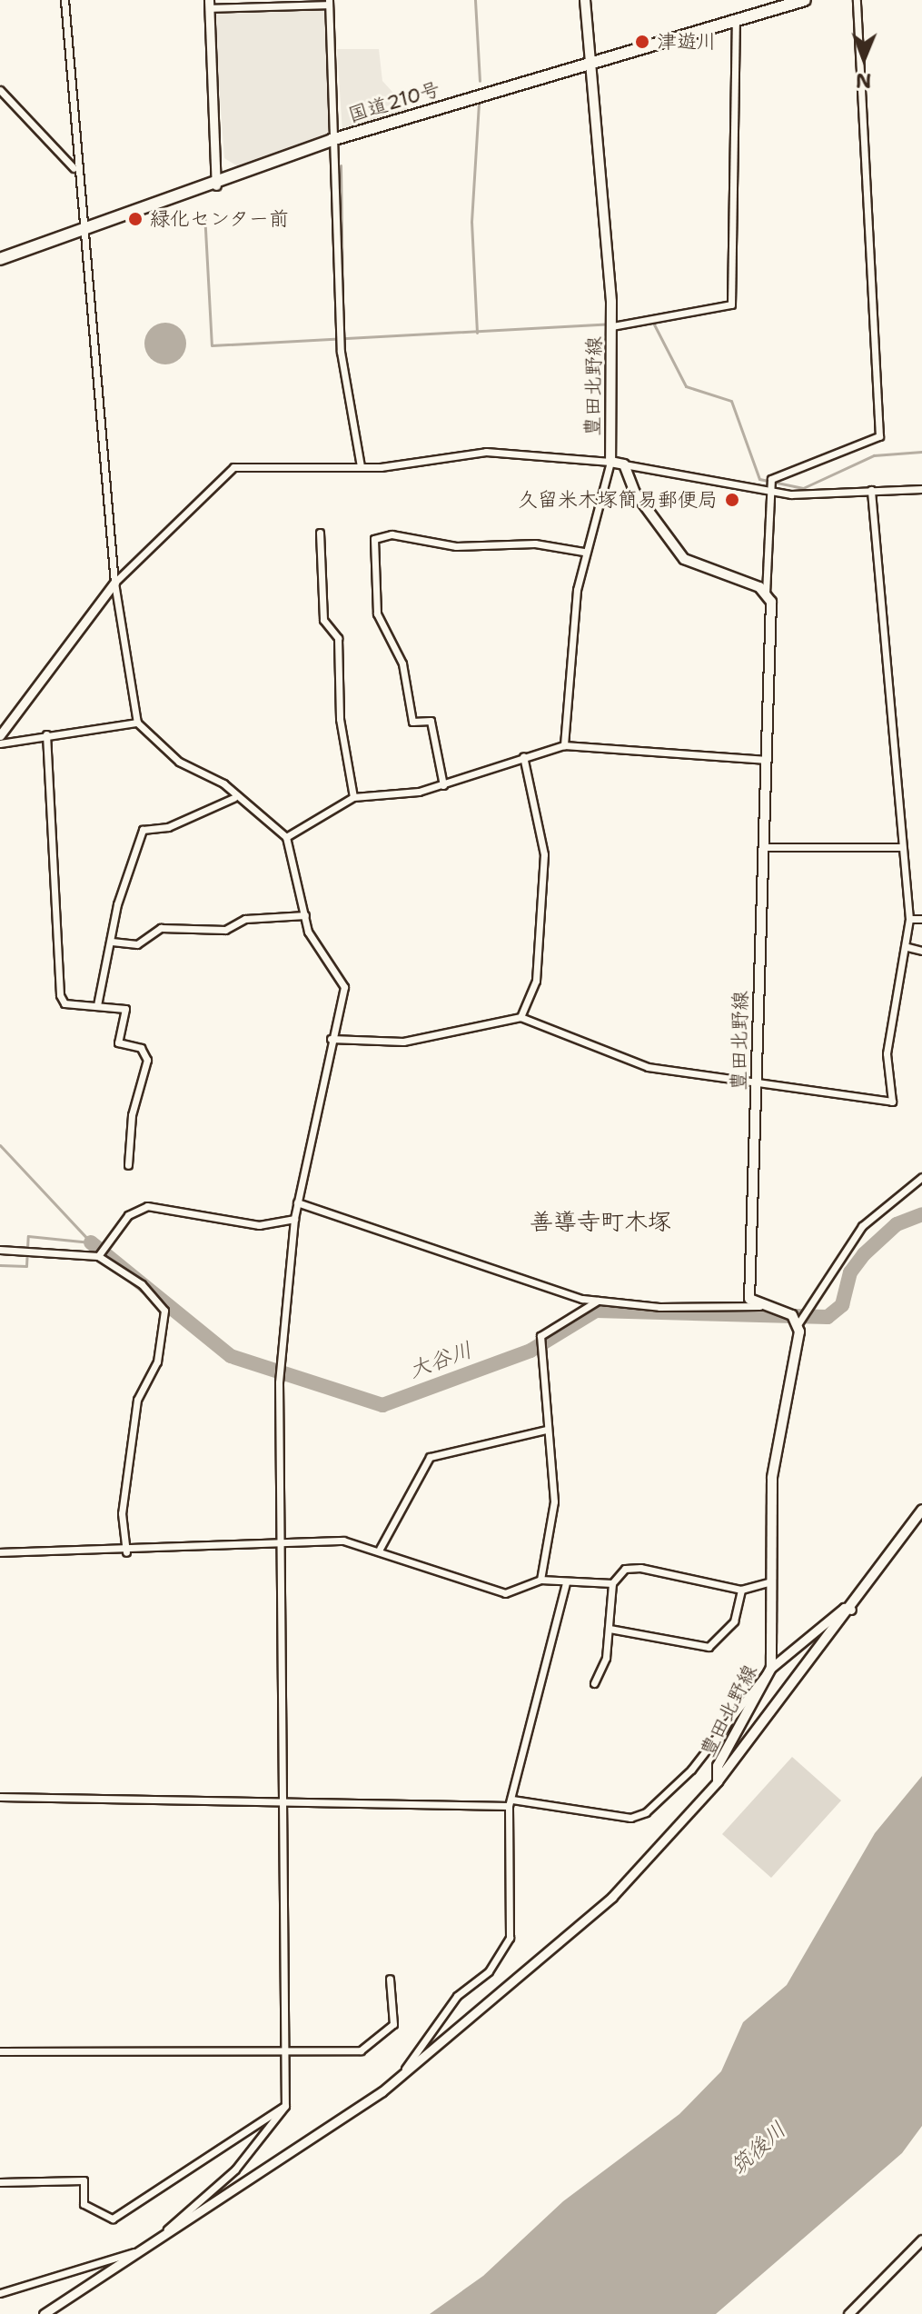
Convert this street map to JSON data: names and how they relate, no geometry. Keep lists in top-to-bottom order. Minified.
{"streets":{"highway":["国道210号"],"main road":["豊田北野線"]},"crossings":[["国道210号","豊田北野線"]],"districts":["善導寺町木塚"],"water":["大谷川","筑後川"],"places":["津遊川","緑化センター前","久留米木塚簡易郵便局"],"north":"bottom"}
